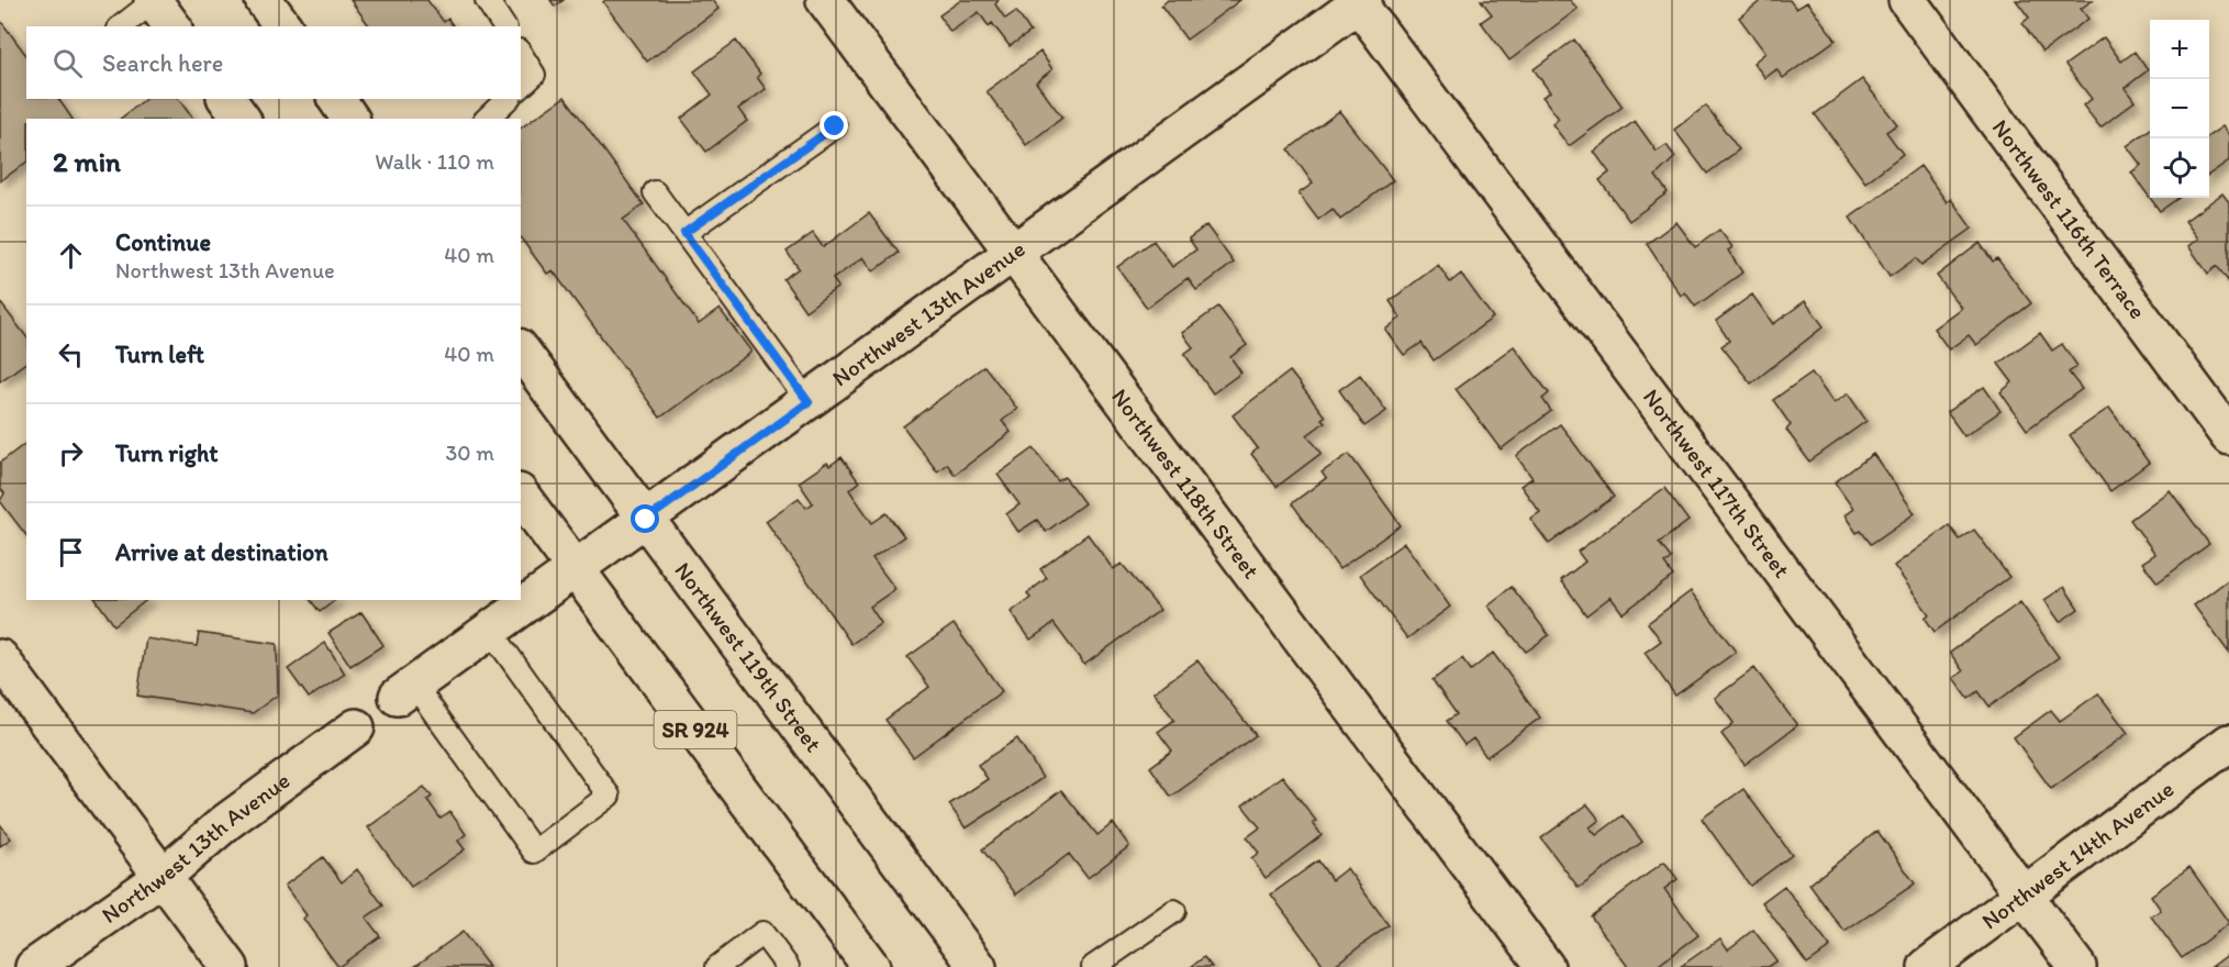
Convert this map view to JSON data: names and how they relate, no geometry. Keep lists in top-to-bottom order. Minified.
{"streets":{"main road":["Northwest 116th Terrace","Northwest 13th Avenue","Northwest 118th Street","Northwest 117th Street","Northwest 119th Street","SR 924","Northwest 14th Avenue"]},"crossings":[["Northwest 13th Avenue","Northwest 118th Street"],["Northwest 13th Avenue","Northwest 117th Street"],["Northwest 13th Avenue","Northwest 119th Street"],["Northwest 13th Avenue","SR 924"],["Northwest 117th Street","Northwest 14th Avenue"]],"page":{"map_buttons":["+","−"],"search":"Search here","heading":["2 min","Walk · 110 m"],"list":[["Continue","Northwest 13th Avenue","40 m"],["Turn left","40 m"],["Turn right","30 m"],"Arrive at destination"]}}
